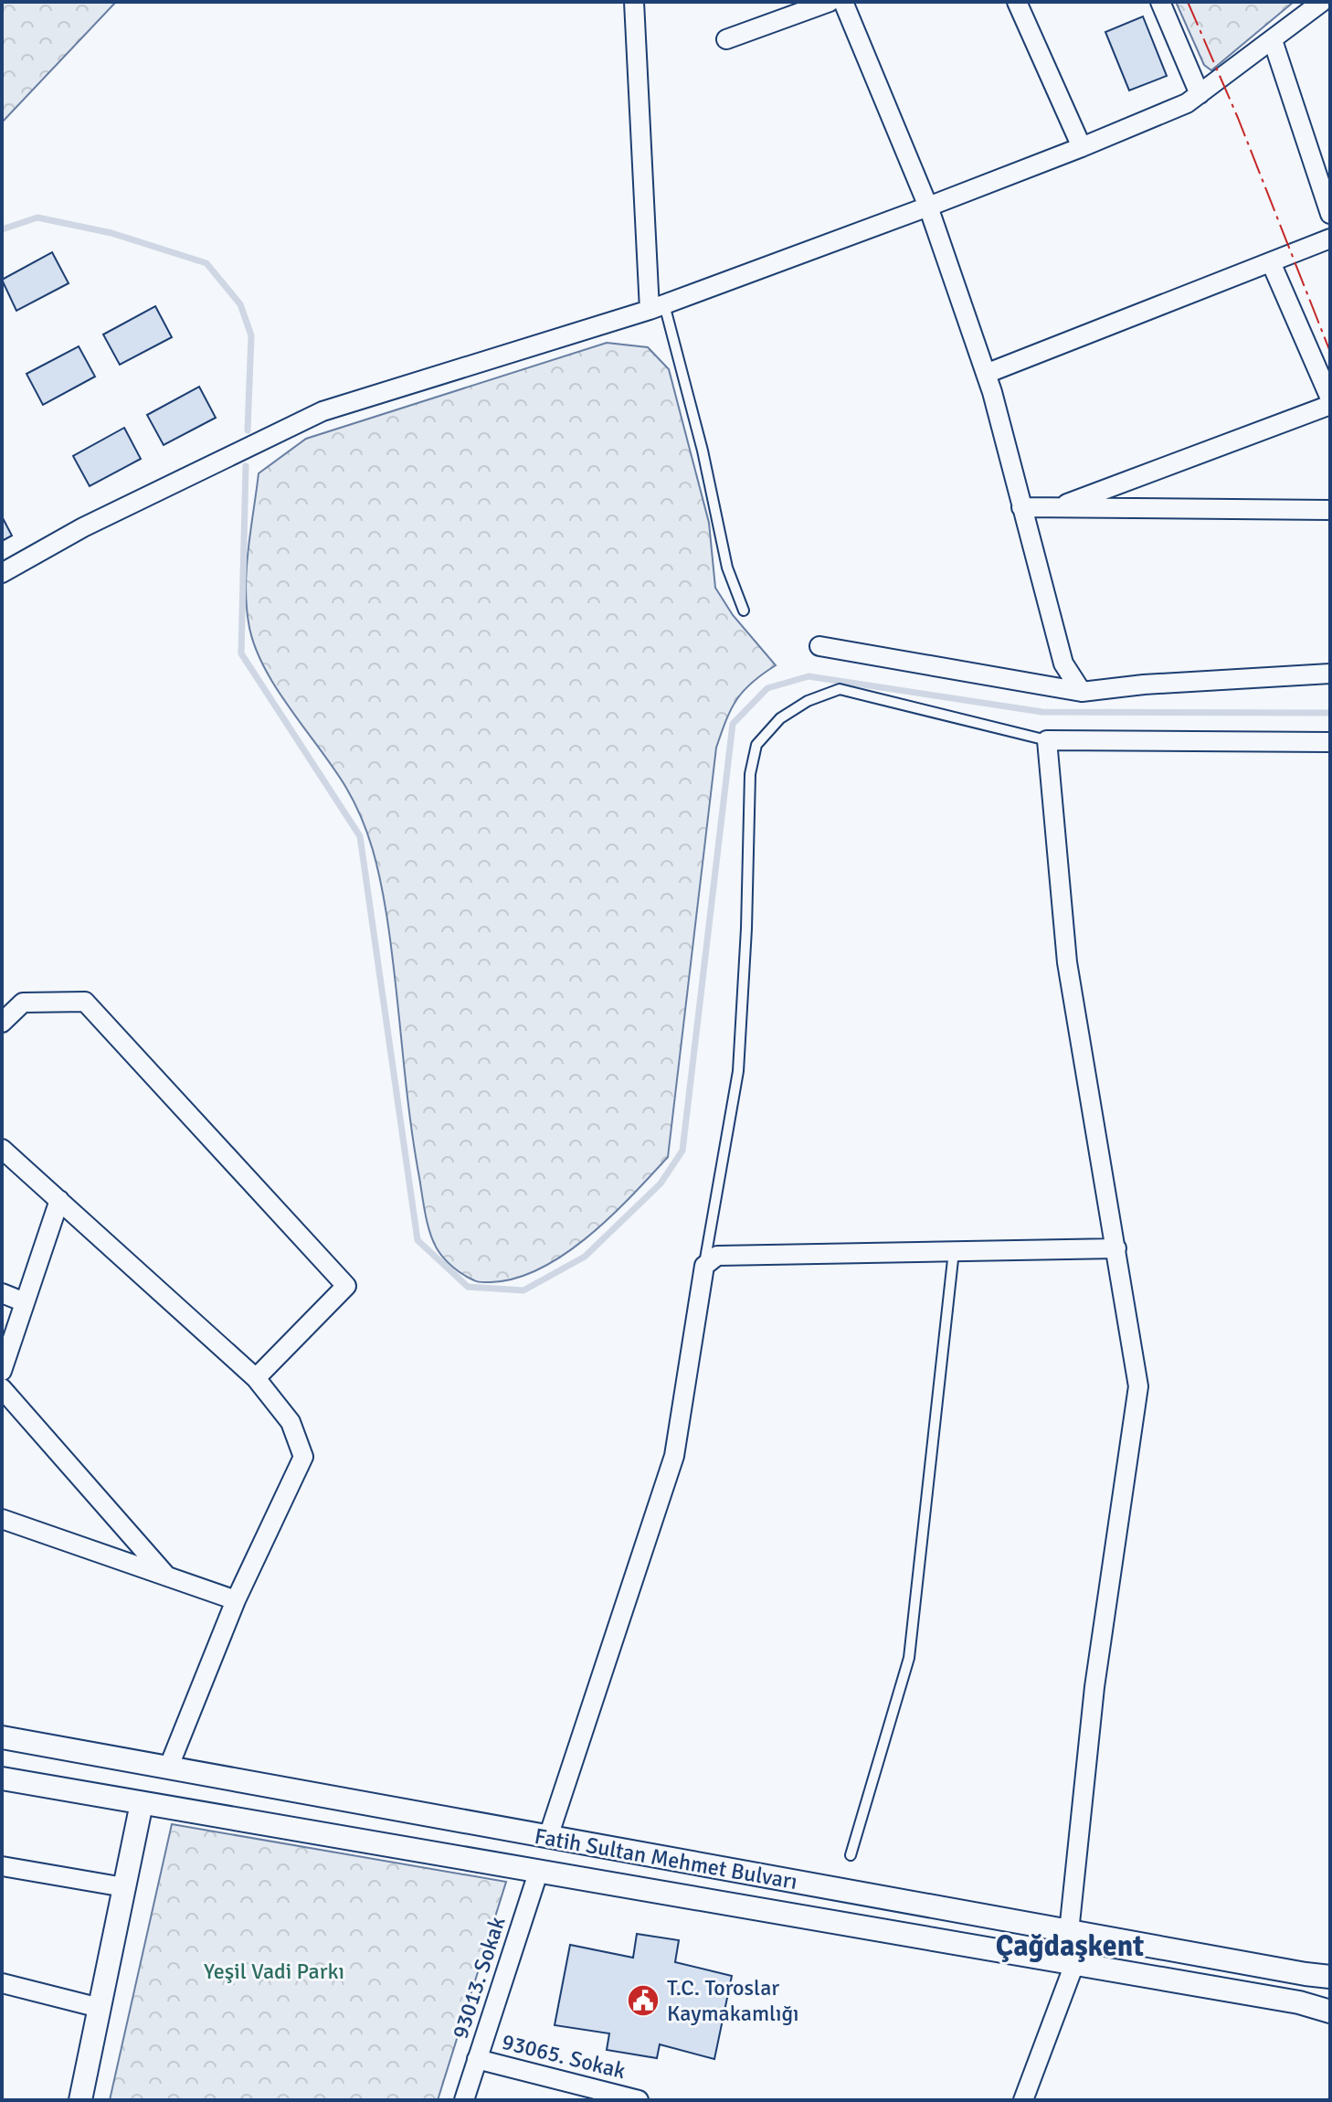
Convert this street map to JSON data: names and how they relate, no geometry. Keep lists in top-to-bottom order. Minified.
{"streets":{"street":["Fatih Sultan Mehmet Bulvarı","93013. Sokak","93065. Sokak"]},"crossings":[["Fatih Sultan Mehmet Bulvarı","93013. Sokak"],["93013. Sokak","93065. Sokak"]],"districts":["Çağdaşkent"],"parks":["Yeşil Vadi Parkı"],"places":{"public building":["T.C. Toroslar Kaymakamlığı"]}}
